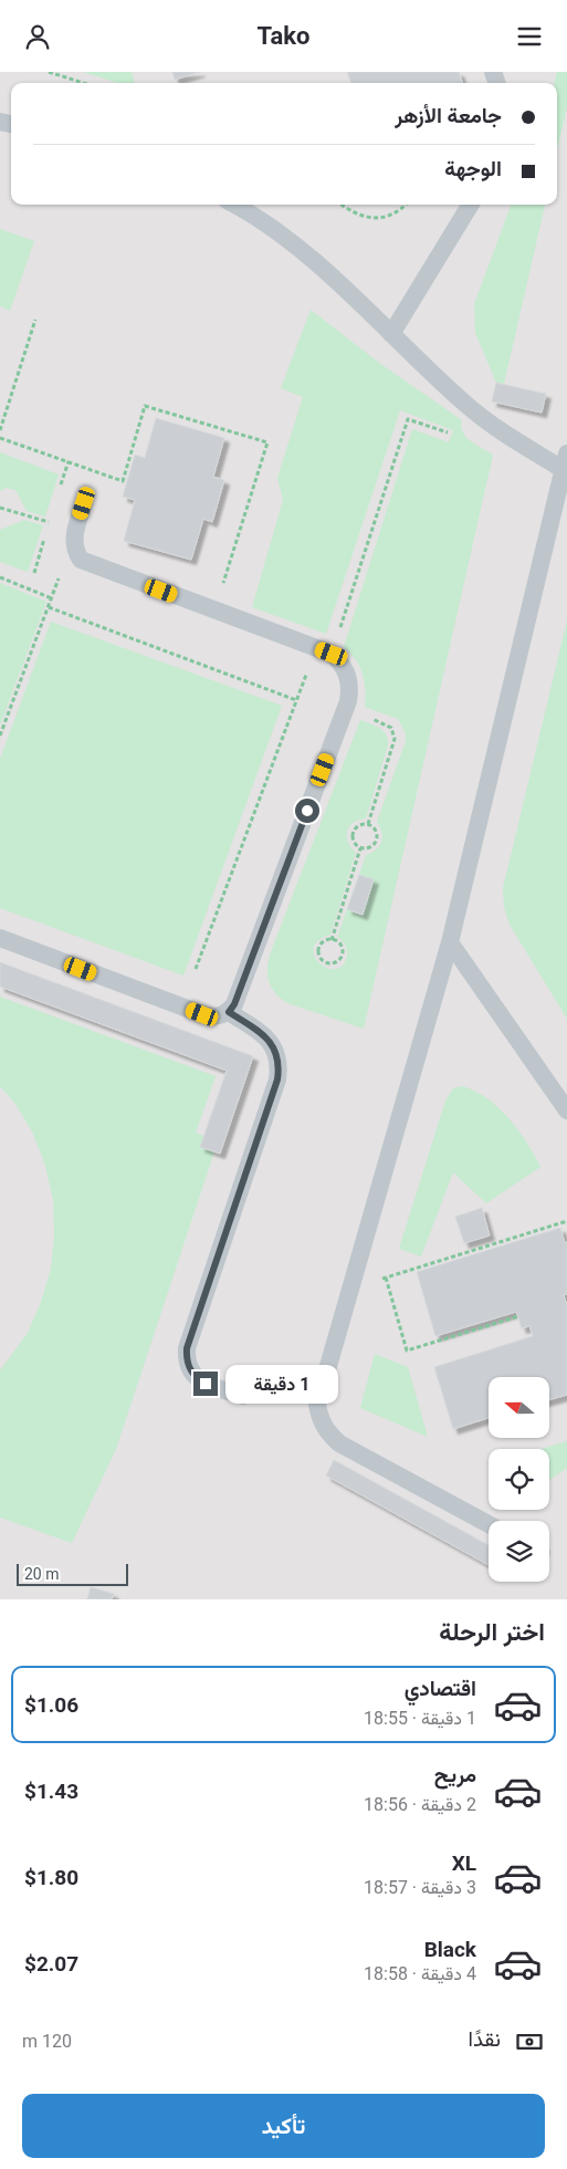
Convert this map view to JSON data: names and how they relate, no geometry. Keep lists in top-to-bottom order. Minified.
{"scale_bar":"20 m","north":"left","page":{"header":"Tako","banner":["جامعة الأزهر","الوجهة"],"bubble":"1 دقيقة","scale":"20 m","heading":"اختر الرحلة","list":[{"name":"اقتصادي","note":"1 دقيقة · 18:55","value":"$1.06"},{"name":"مريح","note":"2 دقيقة · 18:56","value":"$1.43"},{"name":"XL","note":"3 دقيقة · 18:57","value":"$1.80"},{"name":"Black","note":"4 دقيقة · 18:58","value":"$2.07"}],"pay":["نقدًا","120 m"],"buttons":"تأكيد"}}
